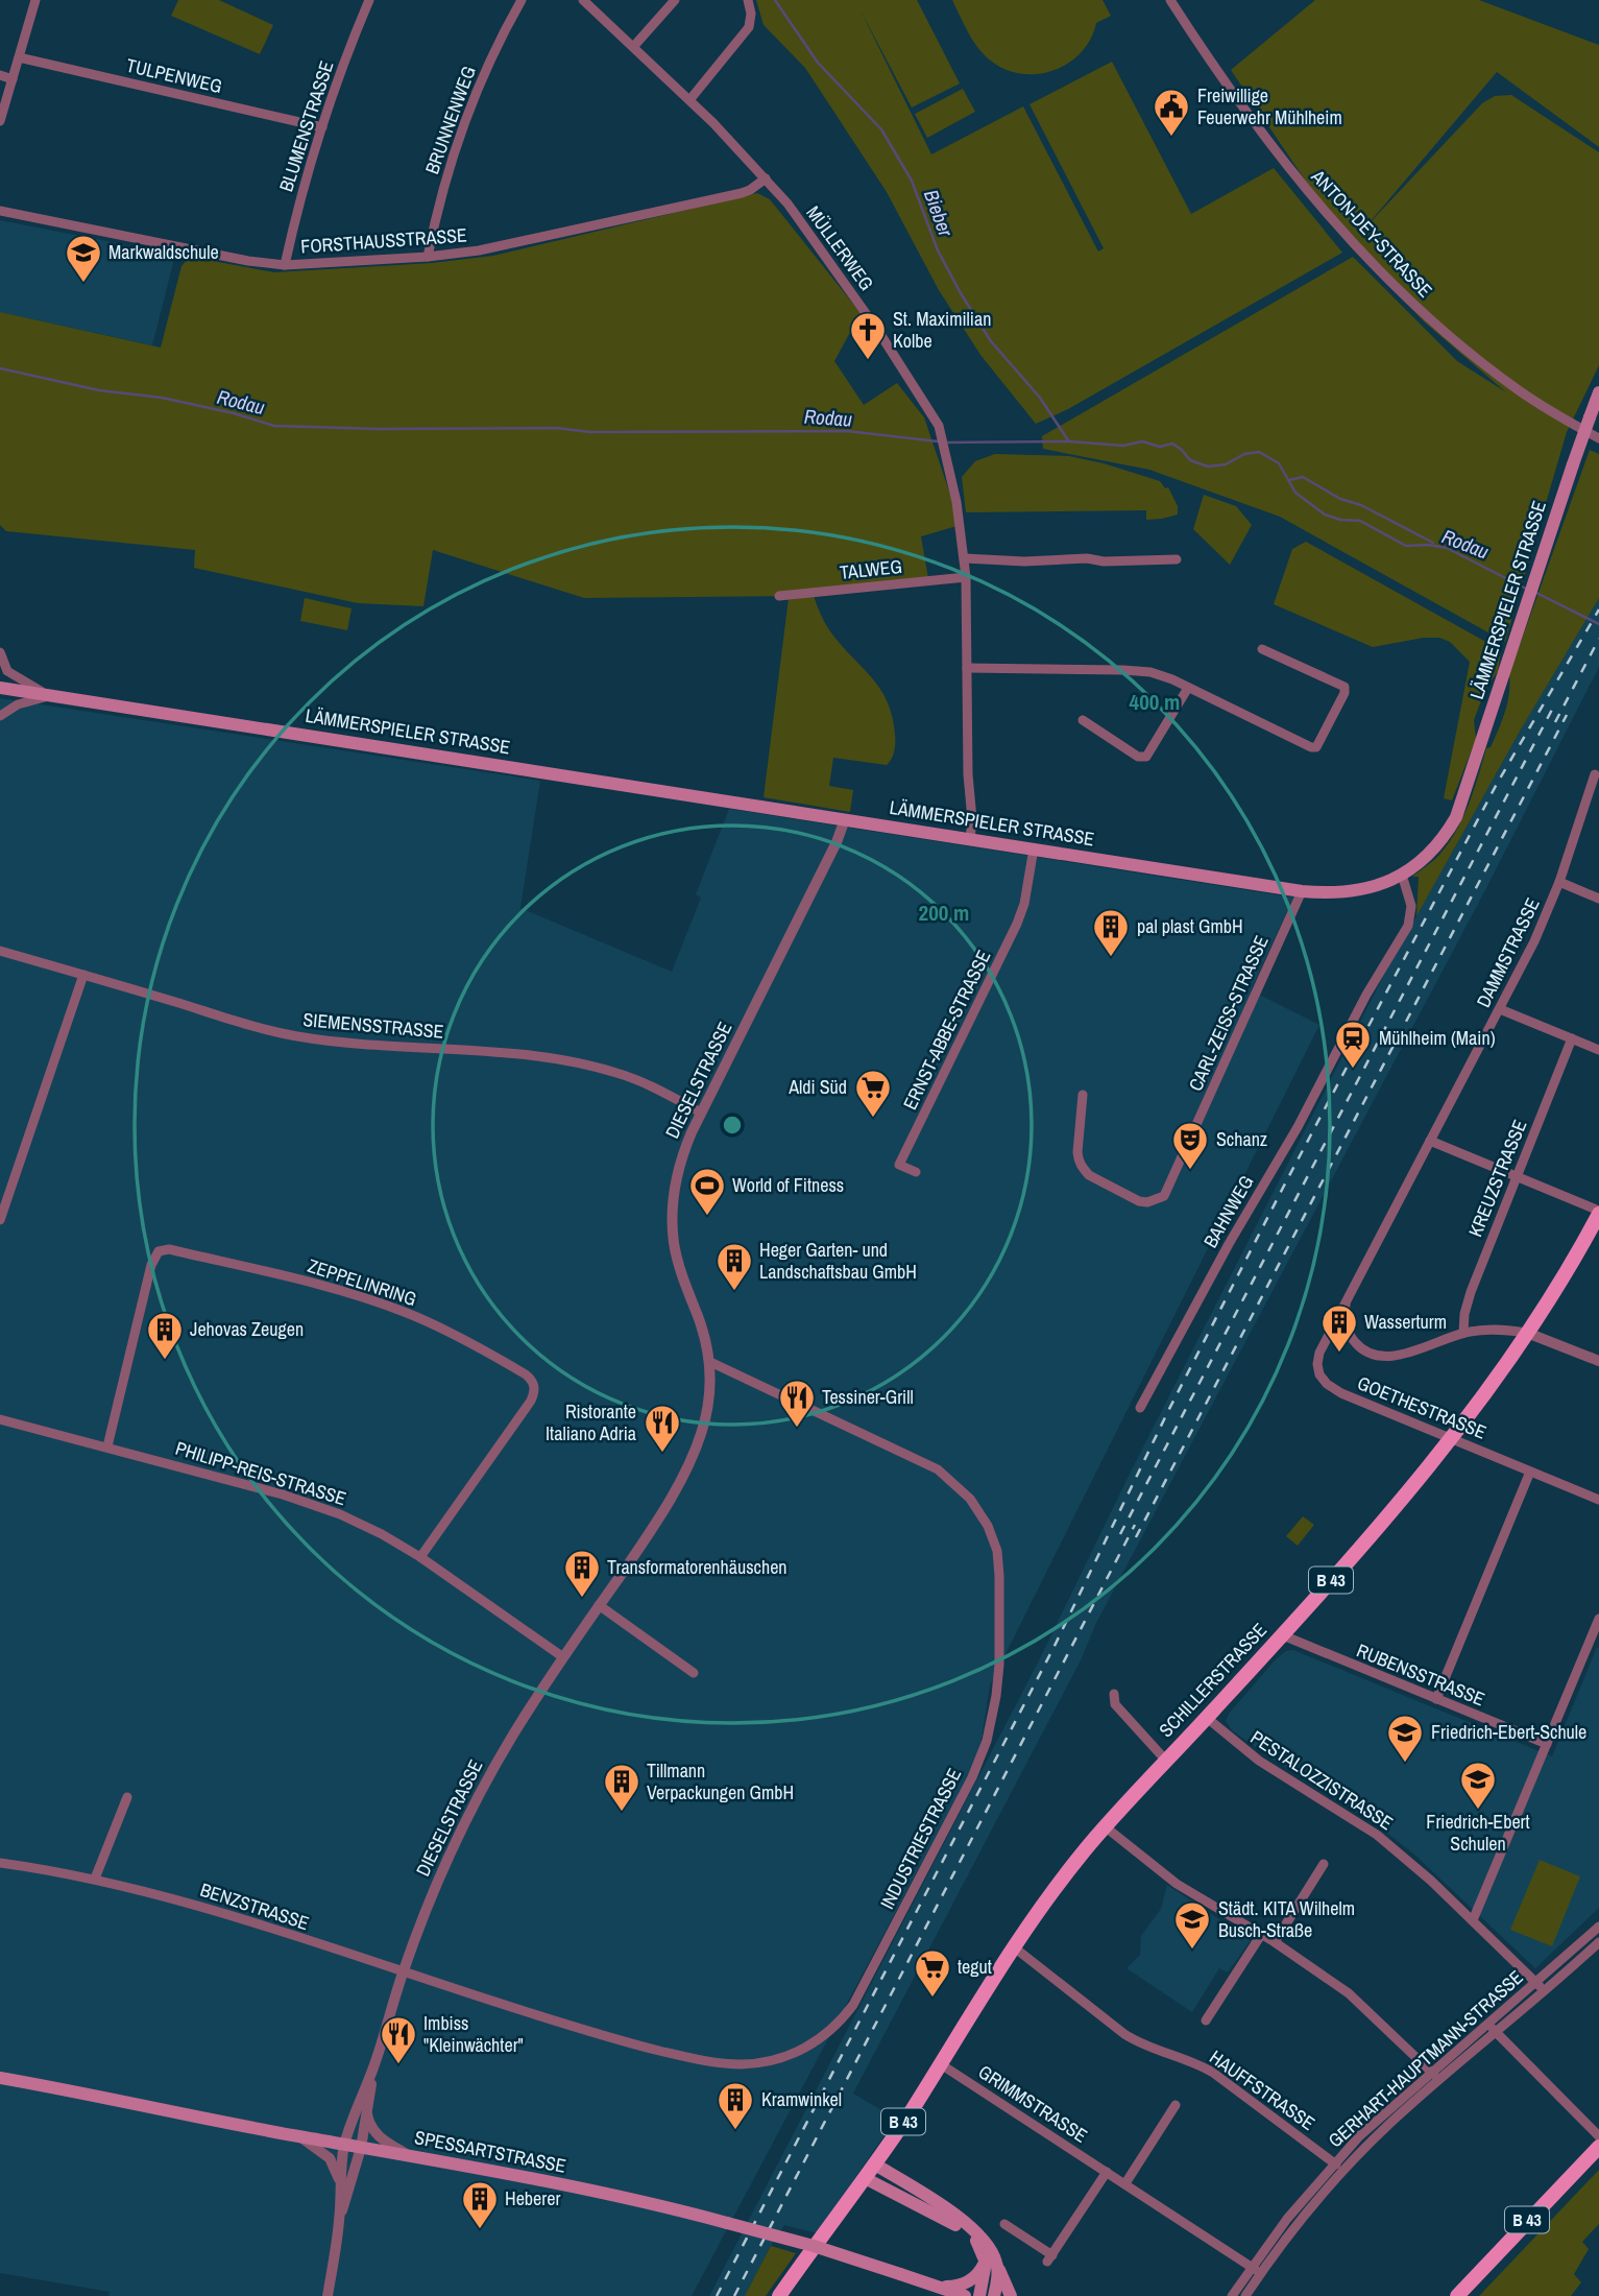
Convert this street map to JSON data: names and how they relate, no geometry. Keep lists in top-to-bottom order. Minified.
{"streets":{"main road":["LÄMMERSPIELER STRASSE","B 43","SCHILLERSTRASSE","SPESSARTSTRASSE"],"street":["TULPENWEG","BRUNNENWEG","BLUMENSTRASSE","ANTON-DEY-STRASSE","FORSTHAUSSTRASSE","MÜLLERWEG","TALWEG","DAMMSTRASSE","CARL-ZEISS-STRASSE","SIEMENSSTRASSE","ERNST-ABBE-STRASSE","DIESELSTRASSE","KREUZSTRASSE","BAHNWEG","ZEPPELINRING","GOETHESTRASSE","PHILIPP-REIS-STRASSE","RUBENSSTRASSE","PESTALOZZISTRASSE","INDUSTRIESTRASSE","BENZSTRASSE","GERHART-HAUPTMANN-STRASSE","HAUFFSTRASSE","GRIMMSTRASSE"]},"crossings":[["TULPENWEG","BLUMENSTRASSE"],["BRUNNENWEG","FORSTHAUSSTRASSE"],["BLUMENSTRASSE","FORSTHAUSSTRASSE"],["FORSTHAUSSTRASSE","MÜLLERWEG"],["MÜLLERWEG","TALWEG"],["MÜLLERWEG","LÄMMERSPIELER STRASSE"],["LÄMMERSPIELER STRASSE","CARL-ZEISS-STRASSE"],["LÄMMERSPIELER STRASSE","ERNST-ABBE-STRASSE"],["LÄMMERSPIELER STRASSE","DIESELSTRASSE"],["LÄMMERSPIELER STRASSE","BAHNWEG"],["DAMMSTRASSE","GOETHESTRASSE"],["SIEMENSSTRASSE","DIESELSTRASSE"],["DIESELSTRASSE","PHILIPP-REIS-STRASSE"],["DIESELSTRASSE","INDUSTRIESTRASSE"],["DIESELSTRASSE","BENZSTRASSE"],["DIESELSTRASSE","SPESSARTSTRASSE"],["ZEPPELINRING","PHILIPP-REIS-STRASSE"],["GOETHESTRASSE","SCHILLERSTRASSE"],["B 43","SCHILLERSTRASSE"],["RUBENSSTRASSE","SCHILLERSTRASSE"],["SCHILLERSTRASSE","PESTALOZZISTRASSE"],["SCHILLERSTRASSE","HAUFFSTRASSE"],["SCHILLERSTRASSE","GRIMMSTRASSE"],["PESTALOZZISTRASSE","GERHART-HAUPTMANN-STRASSE"],["INDUSTRIESTRASSE","BENZSTRASSE"],["GERHART-HAUPTMANN-STRASSE","HAUFFSTRASSE"],["GERHART-HAUPTMANN-STRASSE","GRIMMSTRASSE"]],"water":["Bieber","Rodau"],"places":{"public building":["Freiwillige Feuerwehr Mühlheim"],"school or university":["Markwaldschule","Friedrich-Ebert-Schule","Friedrich-Ebert Schulen","Städt. KITA Wilhelm Busch-Straße"],"church":["St. Maximilian Kolbe"],"building":["pal plast GmbH","Heger Garten- und Landschaftsbau GmbH","Wasserturm","Jehovas Zeugen","Transformatorenhäuschen","Tillmann Verpackungen GmbH","Kramwinkel","Heberer"],"station":["Mühlheim (Main)"],"supermarket":["Aldi Süd","tegut"],"theatre":["Schanz"],"sports":["World of Fitness"],"restaurant":["Tessiner-Grill","Ristorante Italiano Adria","Imbiss \"Kleinwächter\""]},"rings":["400 m","200 m"]}
